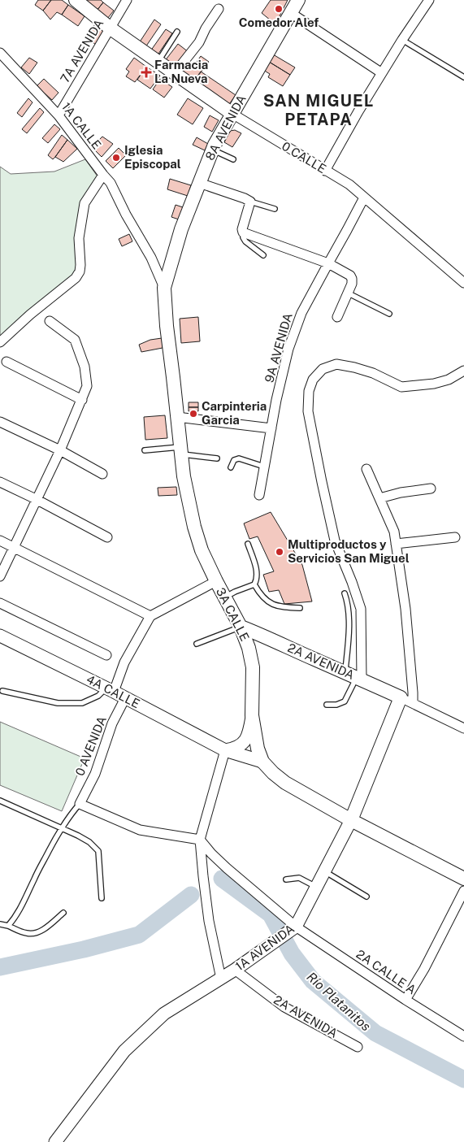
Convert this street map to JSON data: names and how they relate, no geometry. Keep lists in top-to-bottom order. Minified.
{"streets":{"main road":["8A AVENIDA","0 CALLE","3A CALLE","2A AVENIDA","1A AVENIDA"],"street":["7A AVENIDA","1A CALLE","9A AVENIDA","4A CALLE","0 AVENIDA","2A CALLE A"]},"crossings":[["7A AVENIDA","1A CALLE"],["7A AVENIDA","0 CALLE"],["1A CALLE","8A AVENIDA"],["1A CALLE","3A CALLE"],["8A AVENIDA","0 CALLE"],["8A AVENIDA","3A CALLE"],["0 CALLE","9A AVENIDA"],["3A CALLE","2A AVENIDA"],["3A CALLE","4A CALLE"],["3A CALLE","1A AVENIDA"],["2A AVENIDA","1A AVENIDA"],["4A CALLE","0 AVENIDA"],["1A AVENIDA","2A CALLE A"]],"districts":["SAN MIGUEL PETAPA"],"water":["Río Platanitos"],"places":{"other":["Comedor Alef","Iglesia Episcopal","Carpinteria Garcia","Multiproductos y Servicios San Miguel"],"health":["Farmacia La Nueva"]}}
